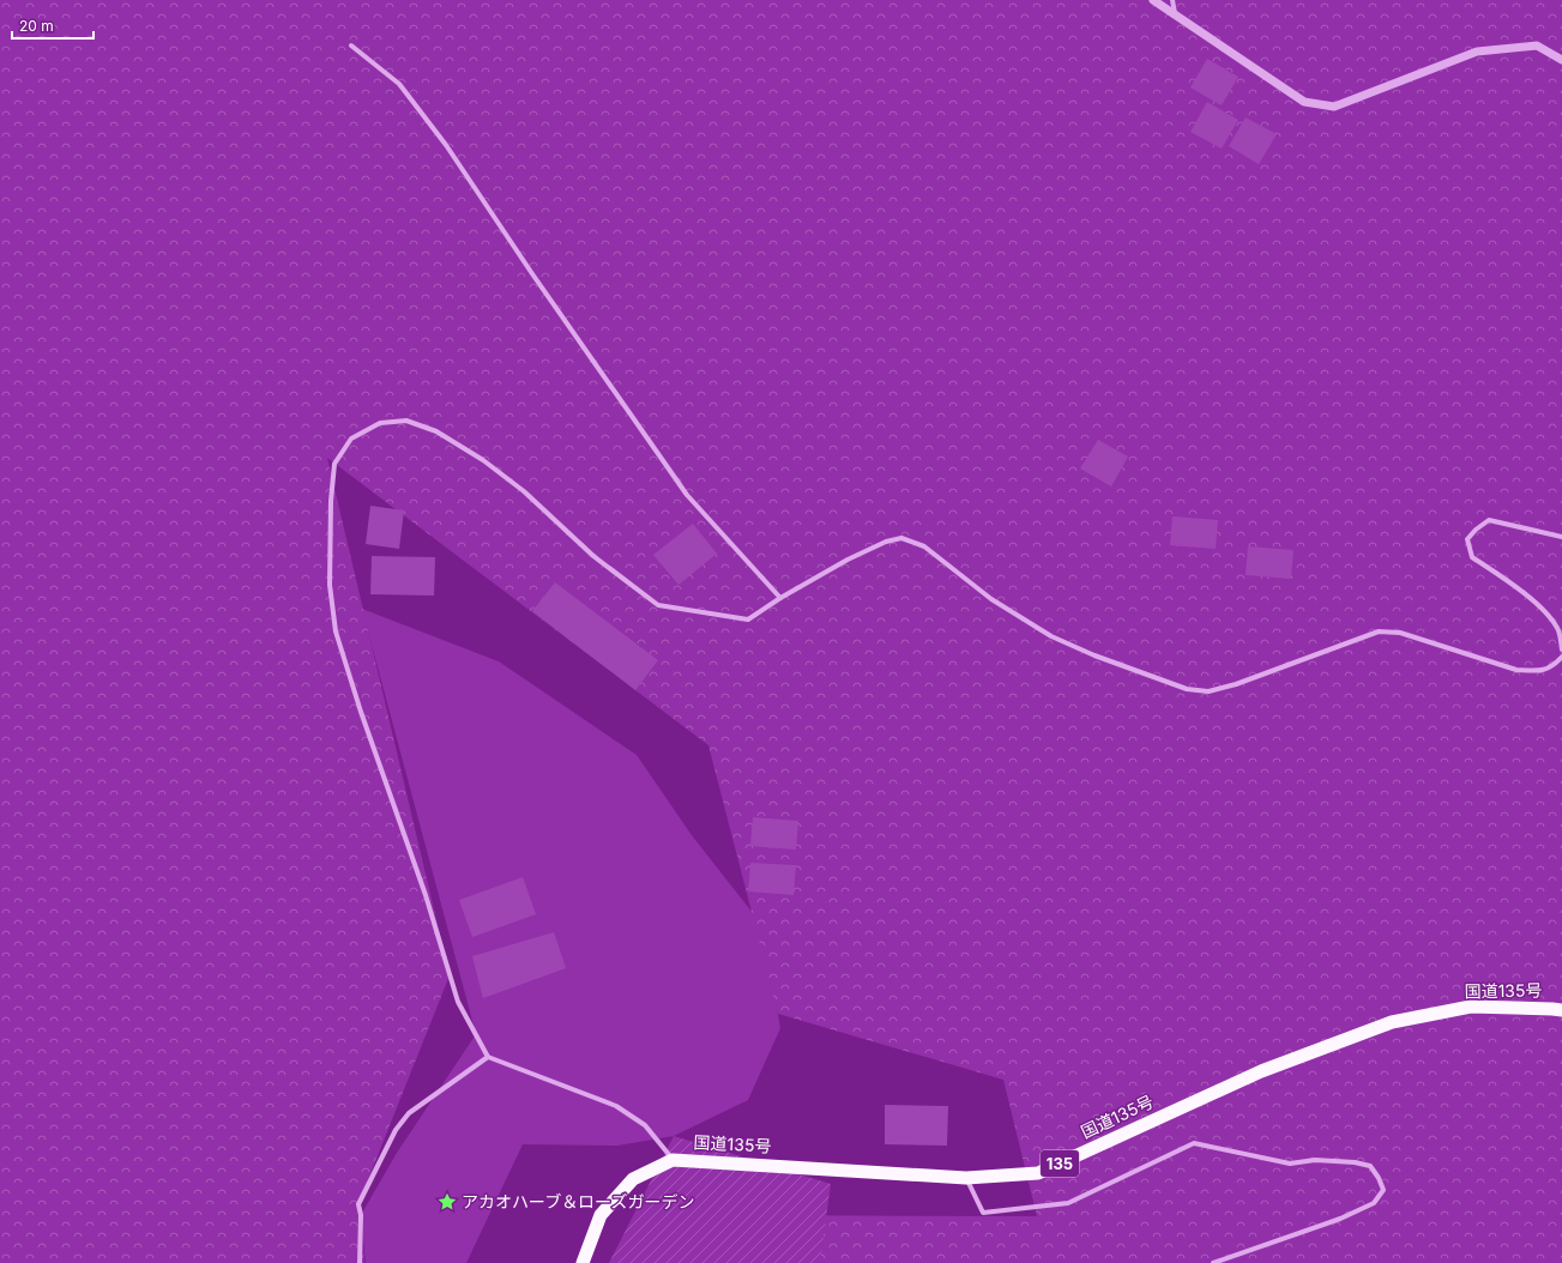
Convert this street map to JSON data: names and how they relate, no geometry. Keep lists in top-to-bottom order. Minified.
{"streets":{"highway":["国道135号","135"]},"places":{"place":["アカオハーブ＆ローズガーデン"]},"scale_bar":"20 m"}
